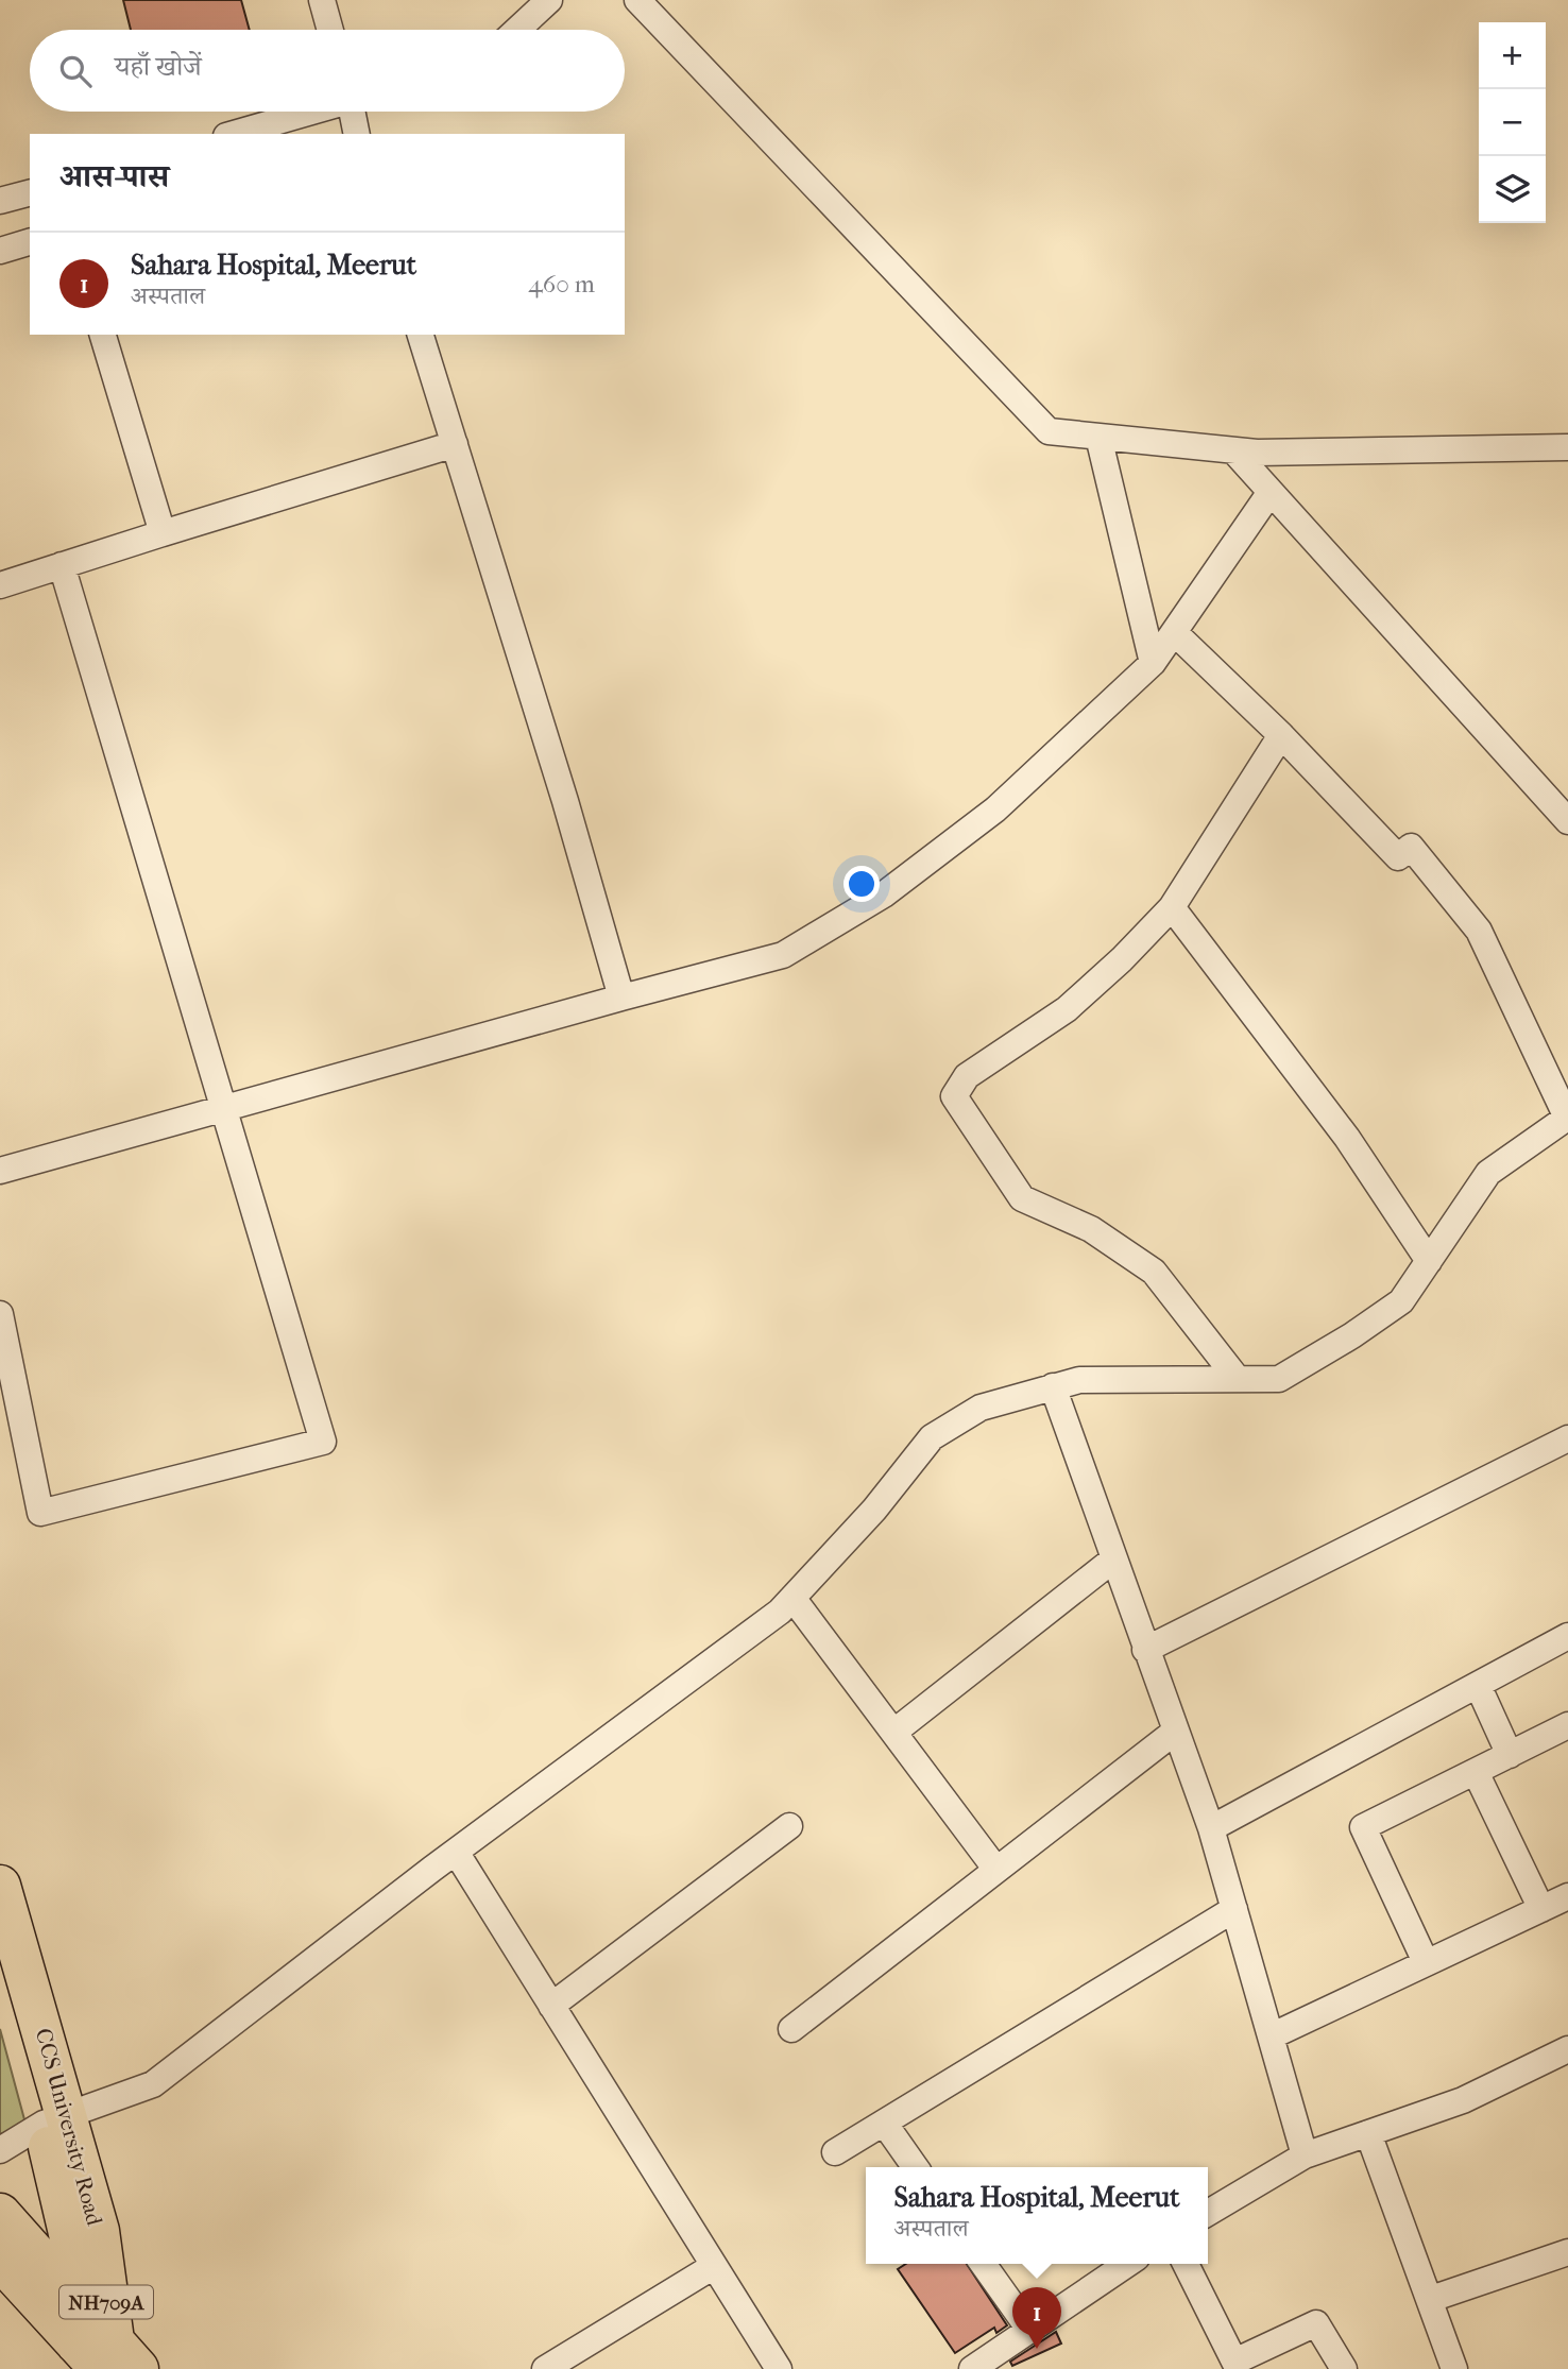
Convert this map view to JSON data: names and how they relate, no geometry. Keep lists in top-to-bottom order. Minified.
{"streets":{"highway":["CCS University Road","NH709A"]},"page":{"map_buttons":["+","−"],"search":"यहाँ खोजें","heading":"आस-पास","list":[{"mark":"1","name":"Sahara Hospital, Meerut","note":"अस्पताल","value":"460 m"}],"popup":["Sahara Hospital, Meerut","अस्पताल"],"pins":"1"}}
